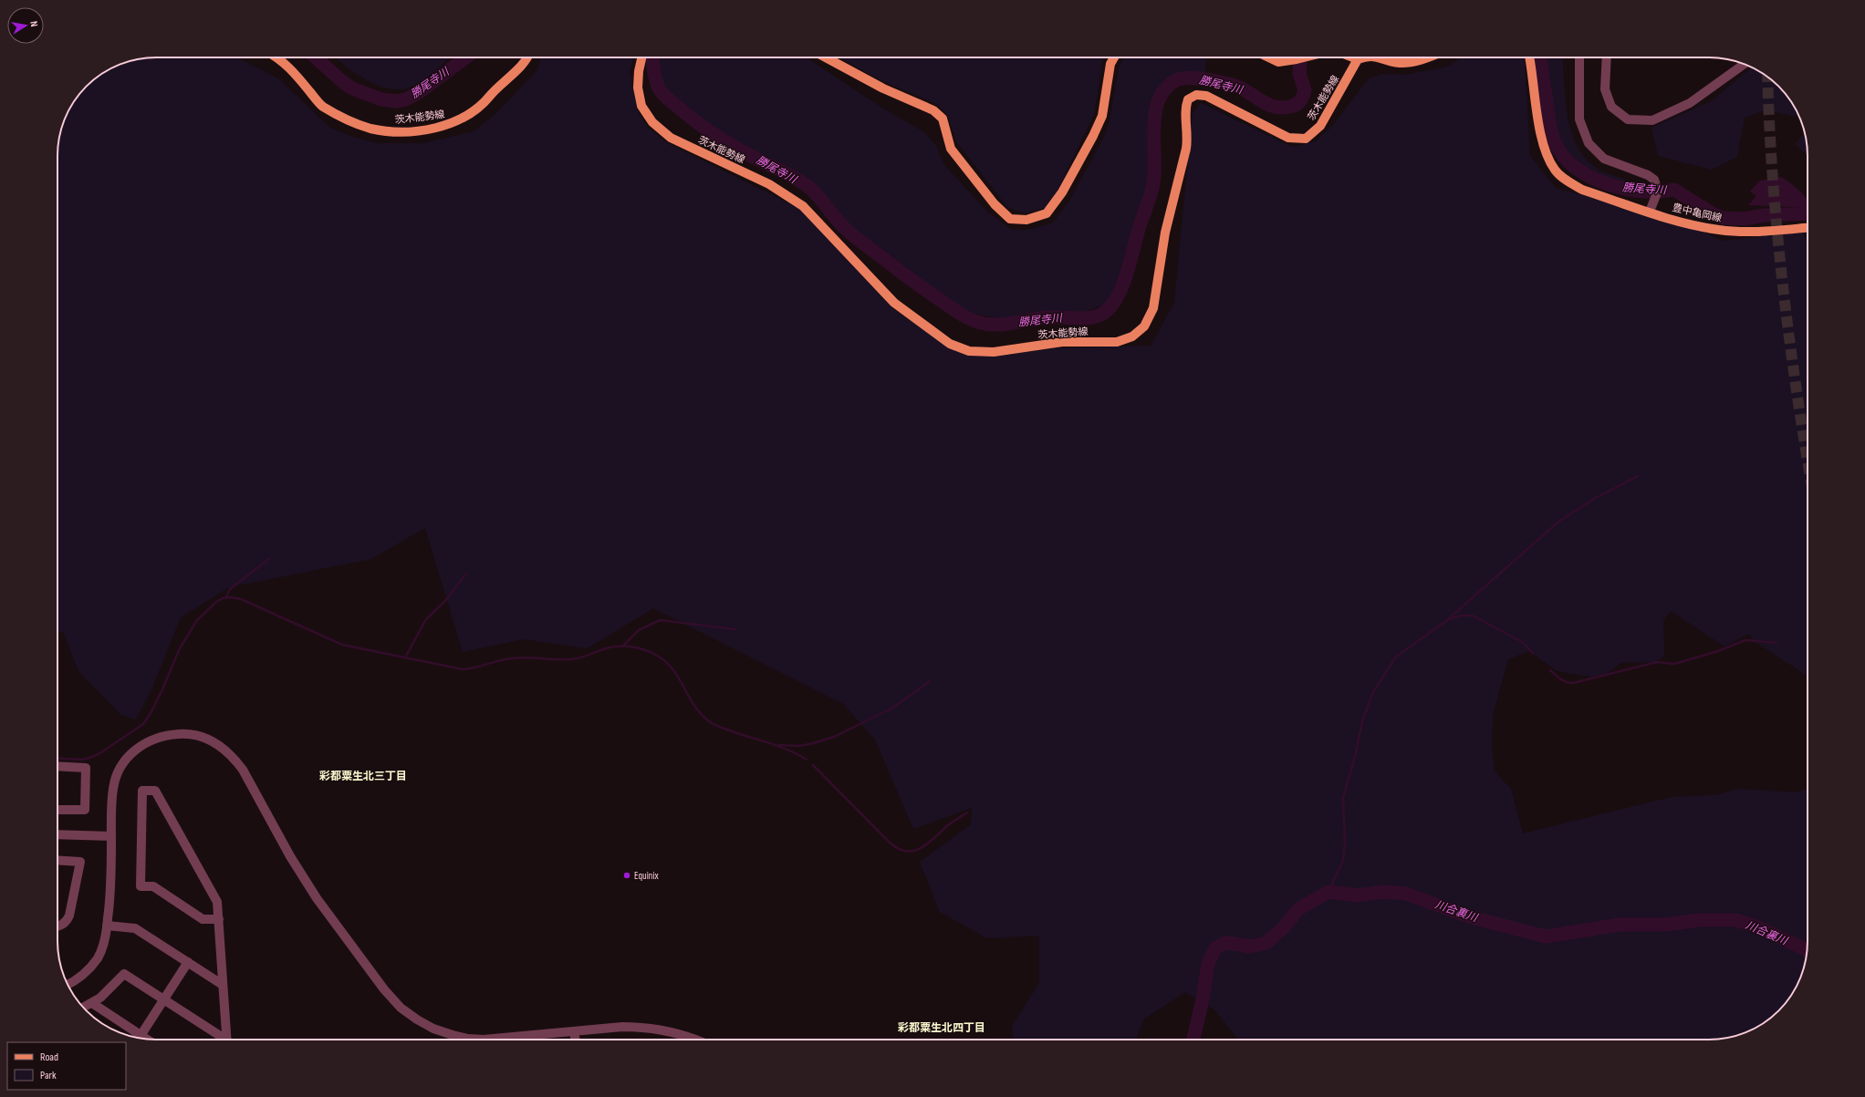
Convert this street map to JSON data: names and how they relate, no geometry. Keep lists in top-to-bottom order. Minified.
{"streets":{"main road":["茨木能勢線","豊中亀岡線"]},"districts":["彩都粟生北三丁目","彩都粟生北四丁目"],"water":["勝尾寺川","川合裏川"],"places":["Equinix"],"legend":["Road","Park"],"north":"right"}
